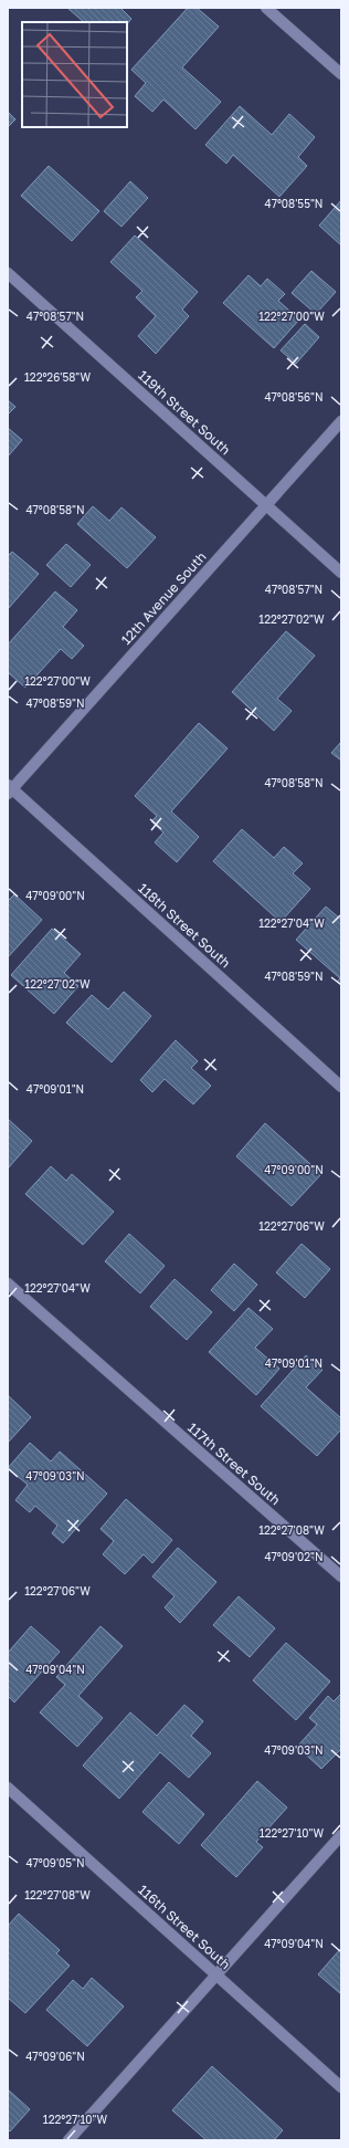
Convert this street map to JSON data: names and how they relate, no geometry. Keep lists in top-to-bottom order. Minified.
{"streets":{"street":["119th Street South","12th Avenue South","118th Street South","117th Street South","116th Street South"]},"crossings":[["119th Street South","12th Avenue South"],["12th Avenue South","118th Street South"]],"coordinates":["47°08'55\"N","47°08'57\"N","122°27'00\"W","122°26'58\"W","47°08'56\"N","47°08'58\"N","122°27'02\"W","47°08'59\"N","47°09'00\"N","122°27'04\"W","47°09'01\"N","122°27'06\"W","47°09'03\"N","122°27'08\"W","47°09'02\"N","47°09'04\"N","122°27'10\"W","47°09'05\"N","47°09'06\"N"]}
